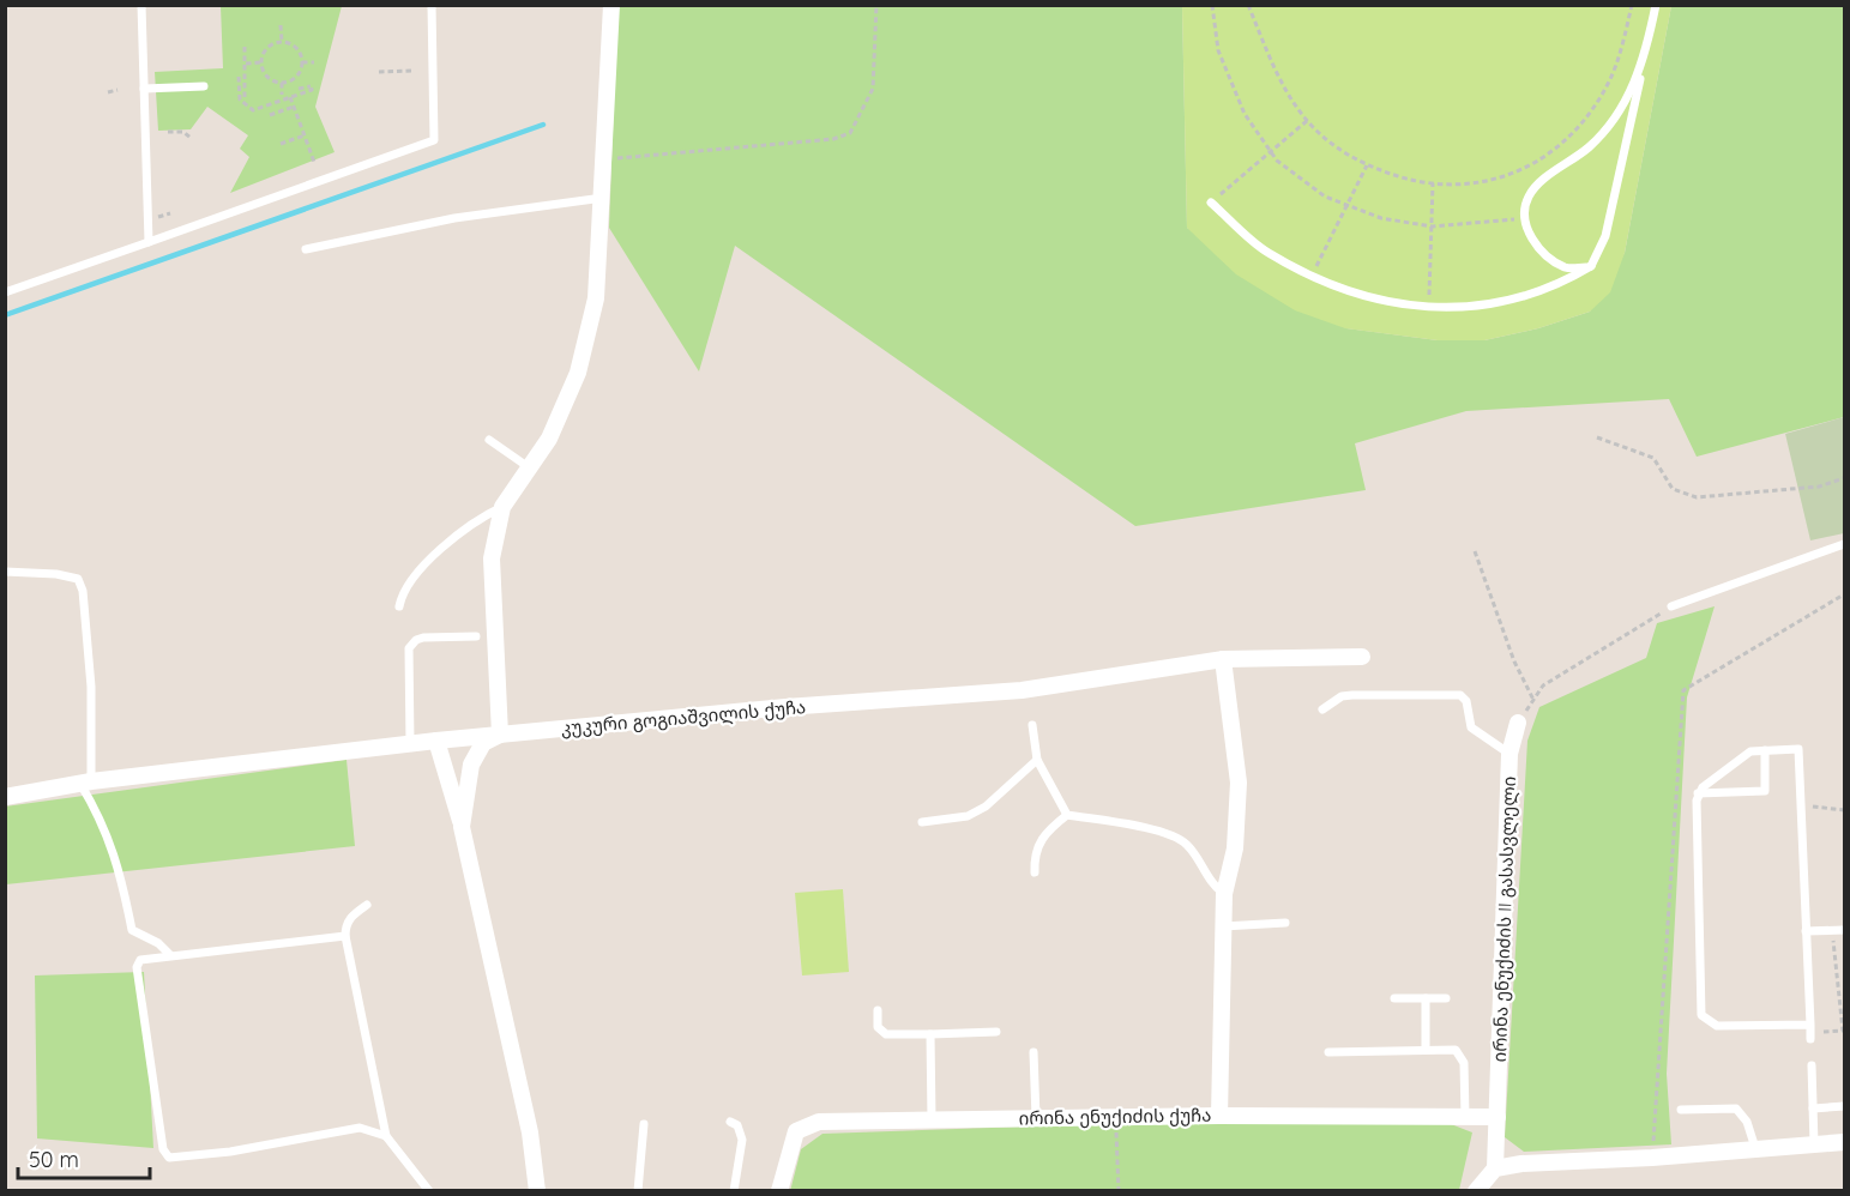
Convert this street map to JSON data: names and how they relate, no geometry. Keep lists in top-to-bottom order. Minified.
{"streets":{"street":["კუკური გოგიაშვილის ქუჩა","ირინა ენუქიძის II გასასვლელი","ირინა ენუქიძის ქუჩა"]},"crossings":[["ირინა ენუქიძის II გასასვლელი","ირინა ენუქიძის ქუჩა"]],"scale_bar":"50 m"}
